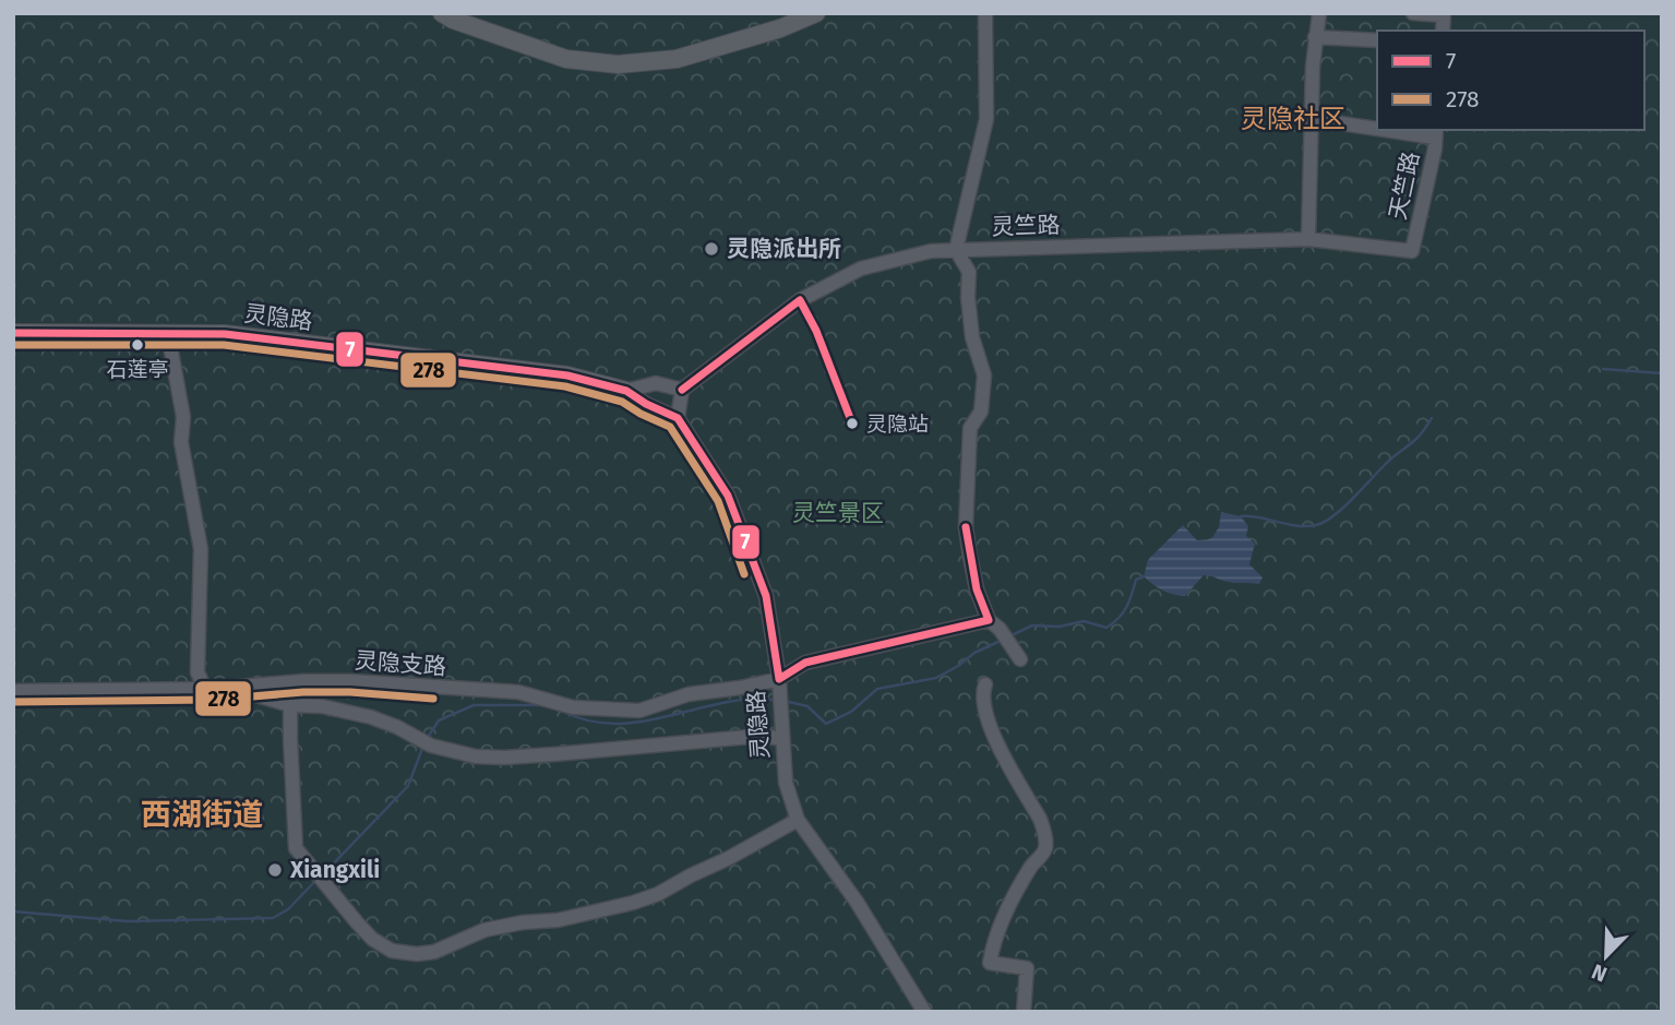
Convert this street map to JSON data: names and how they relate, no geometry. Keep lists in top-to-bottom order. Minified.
{"streets":{"main road":["灵隐路"],"street":["天竺路","灵竺路","灵隐支路"]},"crossings":[["天竺路","灵竺路"],["灵隐路","灵隐支路"]],"districts":["灵隐社区","西湖街道"],"parks":["灵竺景区"],"places":["灵隐派出所","石莲亭","灵隐站","Xiangxili"],"lines":["transit line 7","transit line 278"],"legend":["7","278"],"north":"bottom left"}
